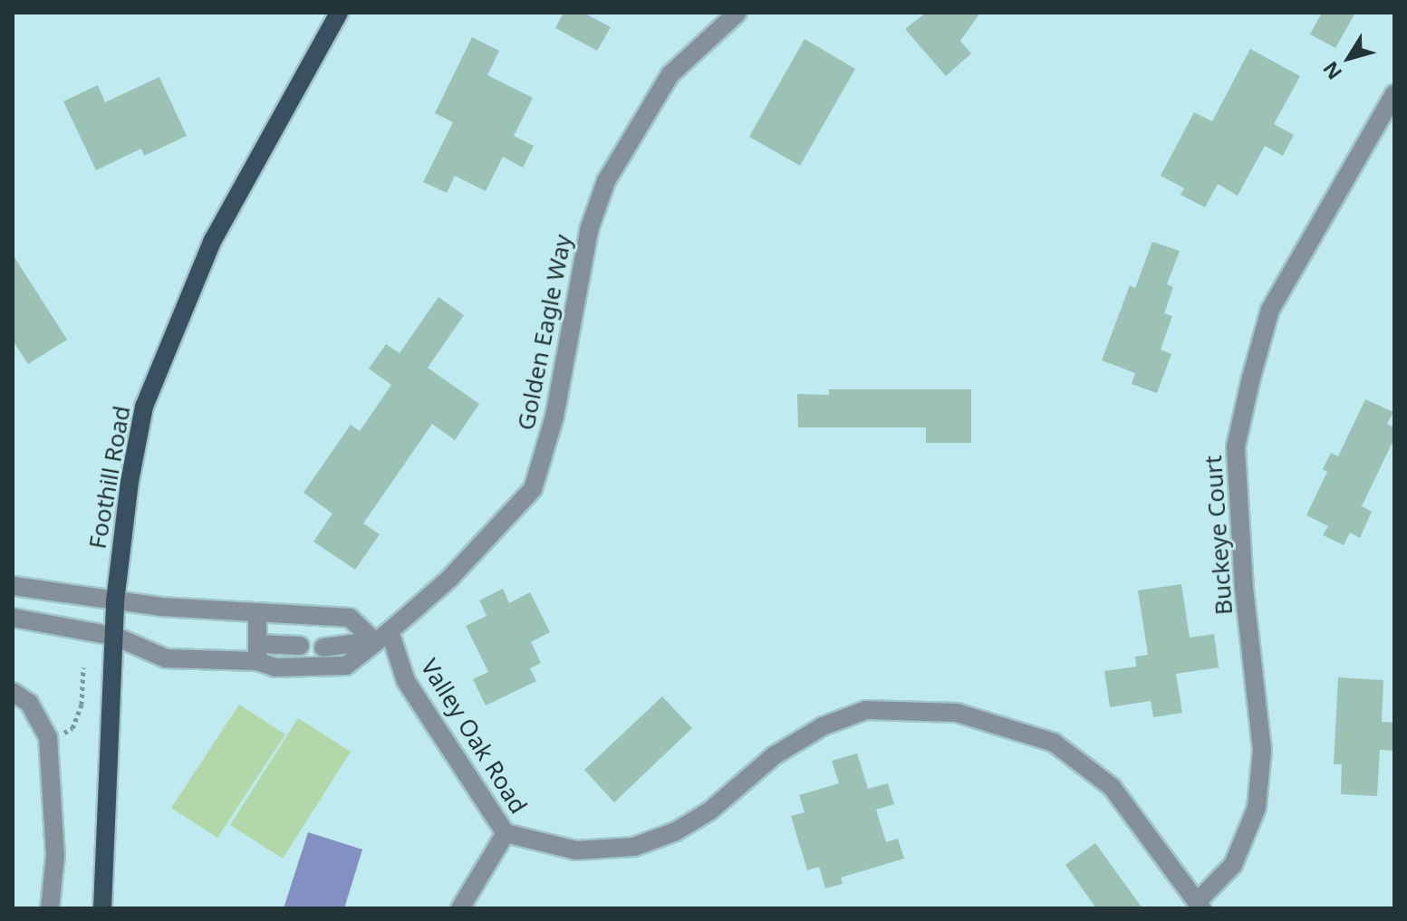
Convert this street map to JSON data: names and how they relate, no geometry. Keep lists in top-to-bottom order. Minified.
{"streets":{"main road":["Foothill Road"],"street":["Golden Eagle Way","Buckeye Court","Valley Oak Road"]},"crossings":[["Golden Eagle Way","Foothill Road"],["Golden Eagle Way","Valley Oak Road"],["Buckeye Court","Valley Oak Road"]],"north":"bottom left"}
